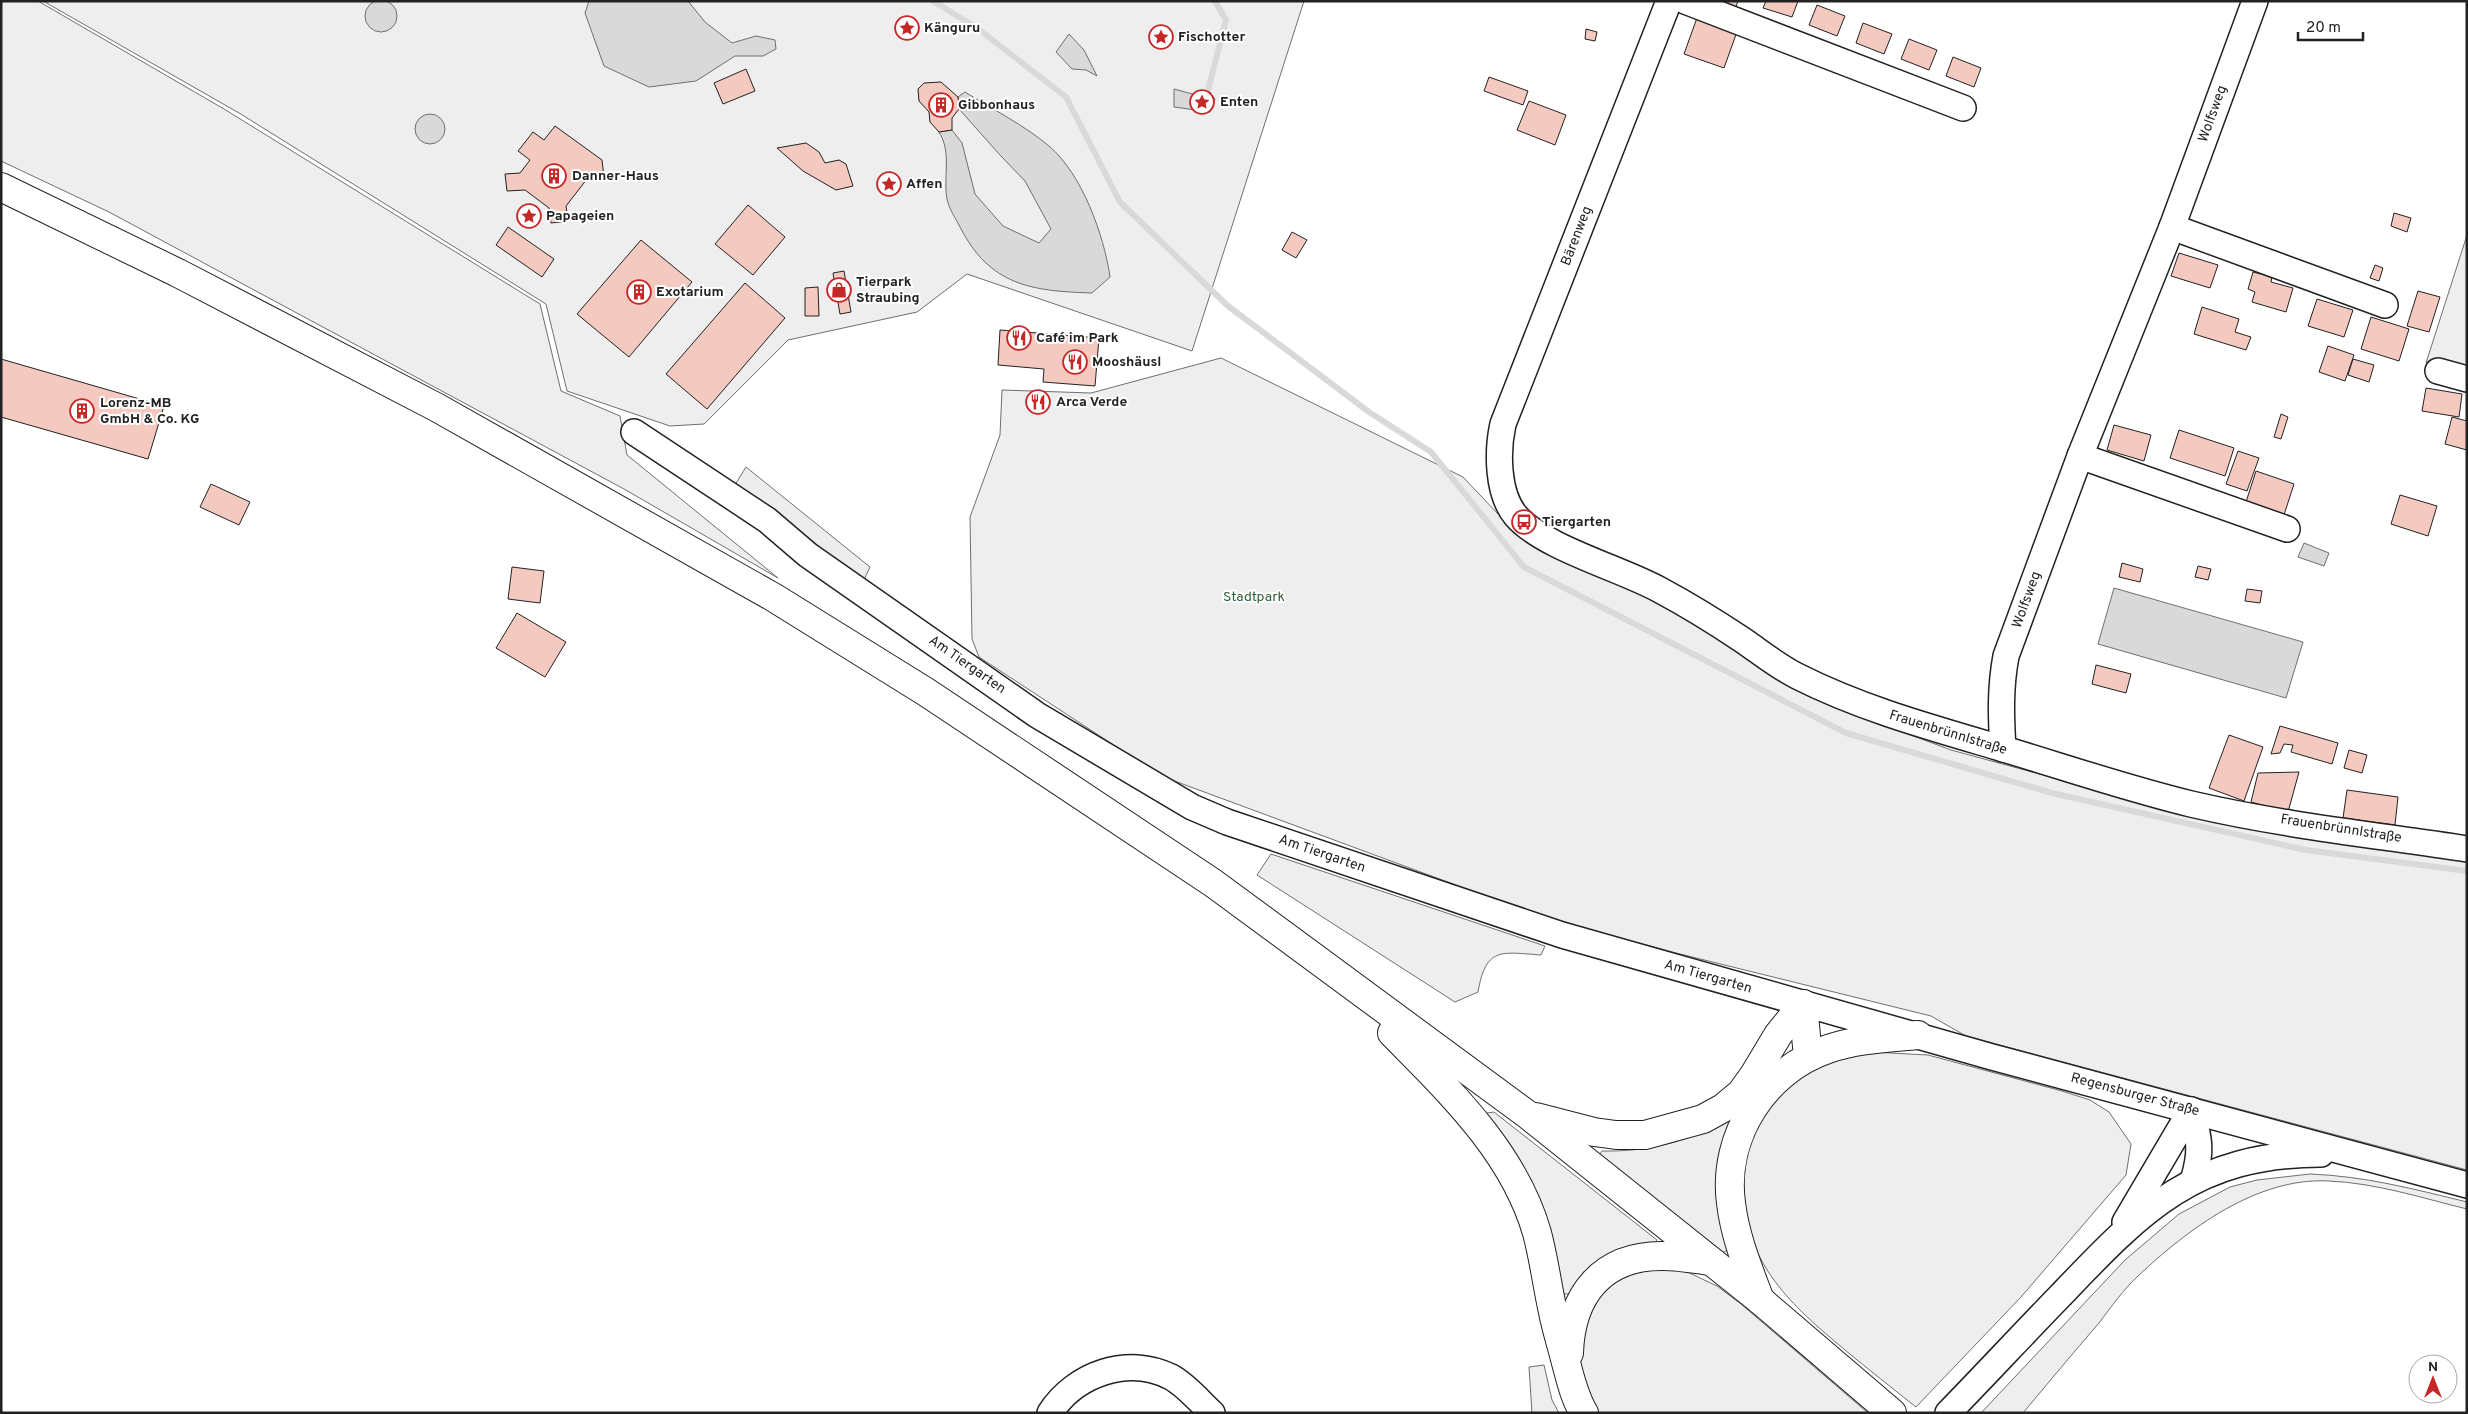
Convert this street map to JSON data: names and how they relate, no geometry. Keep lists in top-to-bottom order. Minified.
{"streets":{"street":["Wolfsweg","Bärenweg","Am Tiergarten","Frauenbrünnlstraße","Regensburger Straße"]},"crossings":[["Wolfsweg","Frauenbrünnlstraße"],["Bärenweg","Frauenbrünnlstraße"],["Am Tiergarten","Regensburger Straße"]],"parks":["Stadtpark"],"places":{"place":["Känguru","Fischotter","Enten","Affen","Papageien"],"building":["Gibbonhaus","Danner-Haus","Exotarium","Lorenz-MB GmbH & Co. KG"],"shop":["Tierpark Straubing"],"restaurant":["Café im Park","Mooshäusl","Arca Verde"],"bus stop":["Tiergarten"]},"scale_bar":"20 m","north":"top"}
